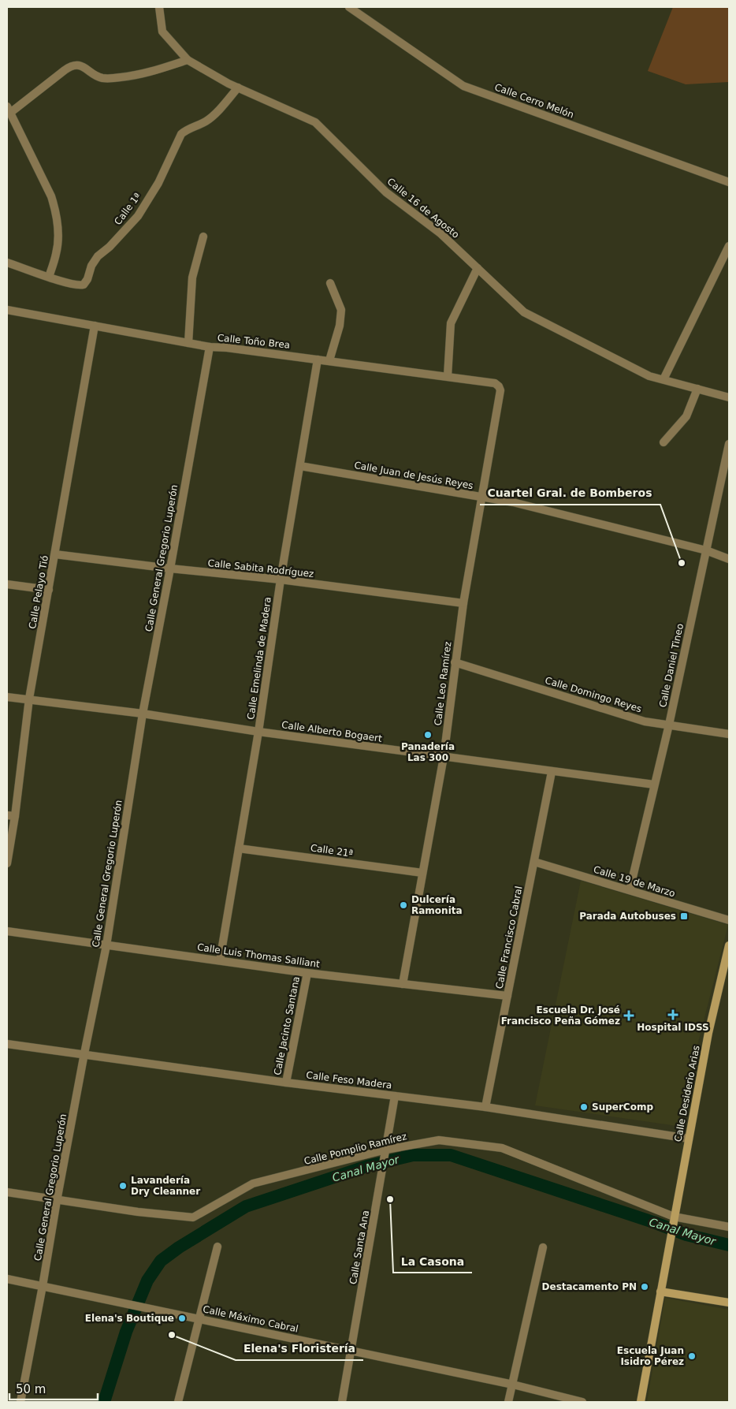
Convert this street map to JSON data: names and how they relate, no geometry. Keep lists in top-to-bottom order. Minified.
{"streets":{"main road":["Calle Desiderio Arias"],"street":["Calle Cerro Melón","Calle 16 de Agosto","Calle 1ª","Calle Toño Brea","Calle Juan de Jesús Reyes","Calle General Gregorio Luperón","Calle Sabita Rodríguez","Calle Pelayo Tió","Calle Emelinda de Madera","Calle Daniel Tineo","Calle Leo Ramírez","Calle Domingo Reyes","Calle Alberto Bogaert","Calle 21ª","Calle 19 de Marzo","Calle Francisco Cabral","Calle Luis Thomas Salliant","Calle Jacinto Santana","Calle Feso Madera","Calle Pomplio Ramírez","Calle Santa Ana","Calle Máximo Cabral"]},"crossings":[["Calle 16 de Agosto","Calle 1ª"],["Calle Toño Brea","Calle General Gregorio Luperón"],["Calle Toño Brea","Calle Pelayo Tió"],["Calle Toño Brea","Calle Emelinda de Madera"],["Calle Toño Brea","Calle Leo Ramírez"],["Calle Juan de Jesús Reyes","Calle Emelinda de Madera"],["Calle Juan de Jesús Reyes","Calle Daniel Tineo"],["Calle Juan de Jesús Reyes","Calle Leo Ramírez"],["Calle General Gregorio Luperón","Calle Sabita Rodríguez"],["Calle General Gregorio Luperón","Calle Alberto Bogaert"],["Calle General Gregorio Luperón","Calle Luis Thomas Salliant"],["Calle General Gregorio Luperón","Calle Feso Madera"],["Calle General Gregorio Luperón","Calle Pomplio Ramírez"],["Calle General Gregorio Luperón","Calle Máximo Cabral"],["Calle Sabita Rodríguez","Calle Pelayo Tió"],["Calle Sabita Rodríguez","Calle Emelinda de Madera"],["Calle Sabita Rodríguez","Calle Leo Ramírez"],["Calle Pelayo Tió","Calle Alberto Bogaert"],["Calle Emelinda de Madera","Calle Alberto Bogaert"],["Calle Emelinda de Madera","Calle 21ª"],["Calle Emelinda de Madera","Calle Luis Thomas Salliant"],["Calle Daniel Tineo","Calle Domingo Reyes"],["Calle Daniel Tineo","Calle Alberto Bogaert"],["Calle Daniel Tineo","Calle 19 de Marzo"],["Calle Leo Ramírez","Calle Domingo Reyes"],["Calle Leo Ramírez","Calle Alberto Bogaert"],["Calle Leo Ramírez","Calle 21ª"],["Calle Leo Ramírez","Calle Luis Thomas Salliant"],["Calle Alberto Bogaert","Calle Francisco Cabral"],["Calle 19 de Marzo","Calle Francisco Cabral"],["Calle Francisco Cabral","Calle Luis Thomas Salliant"],["Calle Francisco Cabral","Calle Feso Madera"],["Calle Luis Thomas Salliant","Calle Jacinto Santana"],["Calle Jacinto Santana","Calle Feso Madera"],["Calle Feso Madera","Calle Desiderio Arias"],["Calle Feso Madera","Calle Santa Ana"],["Calle Desiderio Arias","Calle Pomplio Ramírez"],["Calle Pomplio Ramírez","Calle Santa Ana"],["Calle Santa Ana","Calle Máximo Cabral"]],"water":["Canal Mayor"],"places":{"other":["Cuartel Gral. de Bomberos","Panadería Las 300","Dulcería Ramonita","SuperComp","Lavandería Dry Cleanner","La Casona","Destacamento PN","Elena's Boutique","Elena's Floristería","Escuela Juan Isidro Pérez"],"transit":["Parada Autobuses"],"health":["Hospital IDSS","Escuela Dr. José Francisco Peña Gómez"]},"scale_bar":"50 m"}
